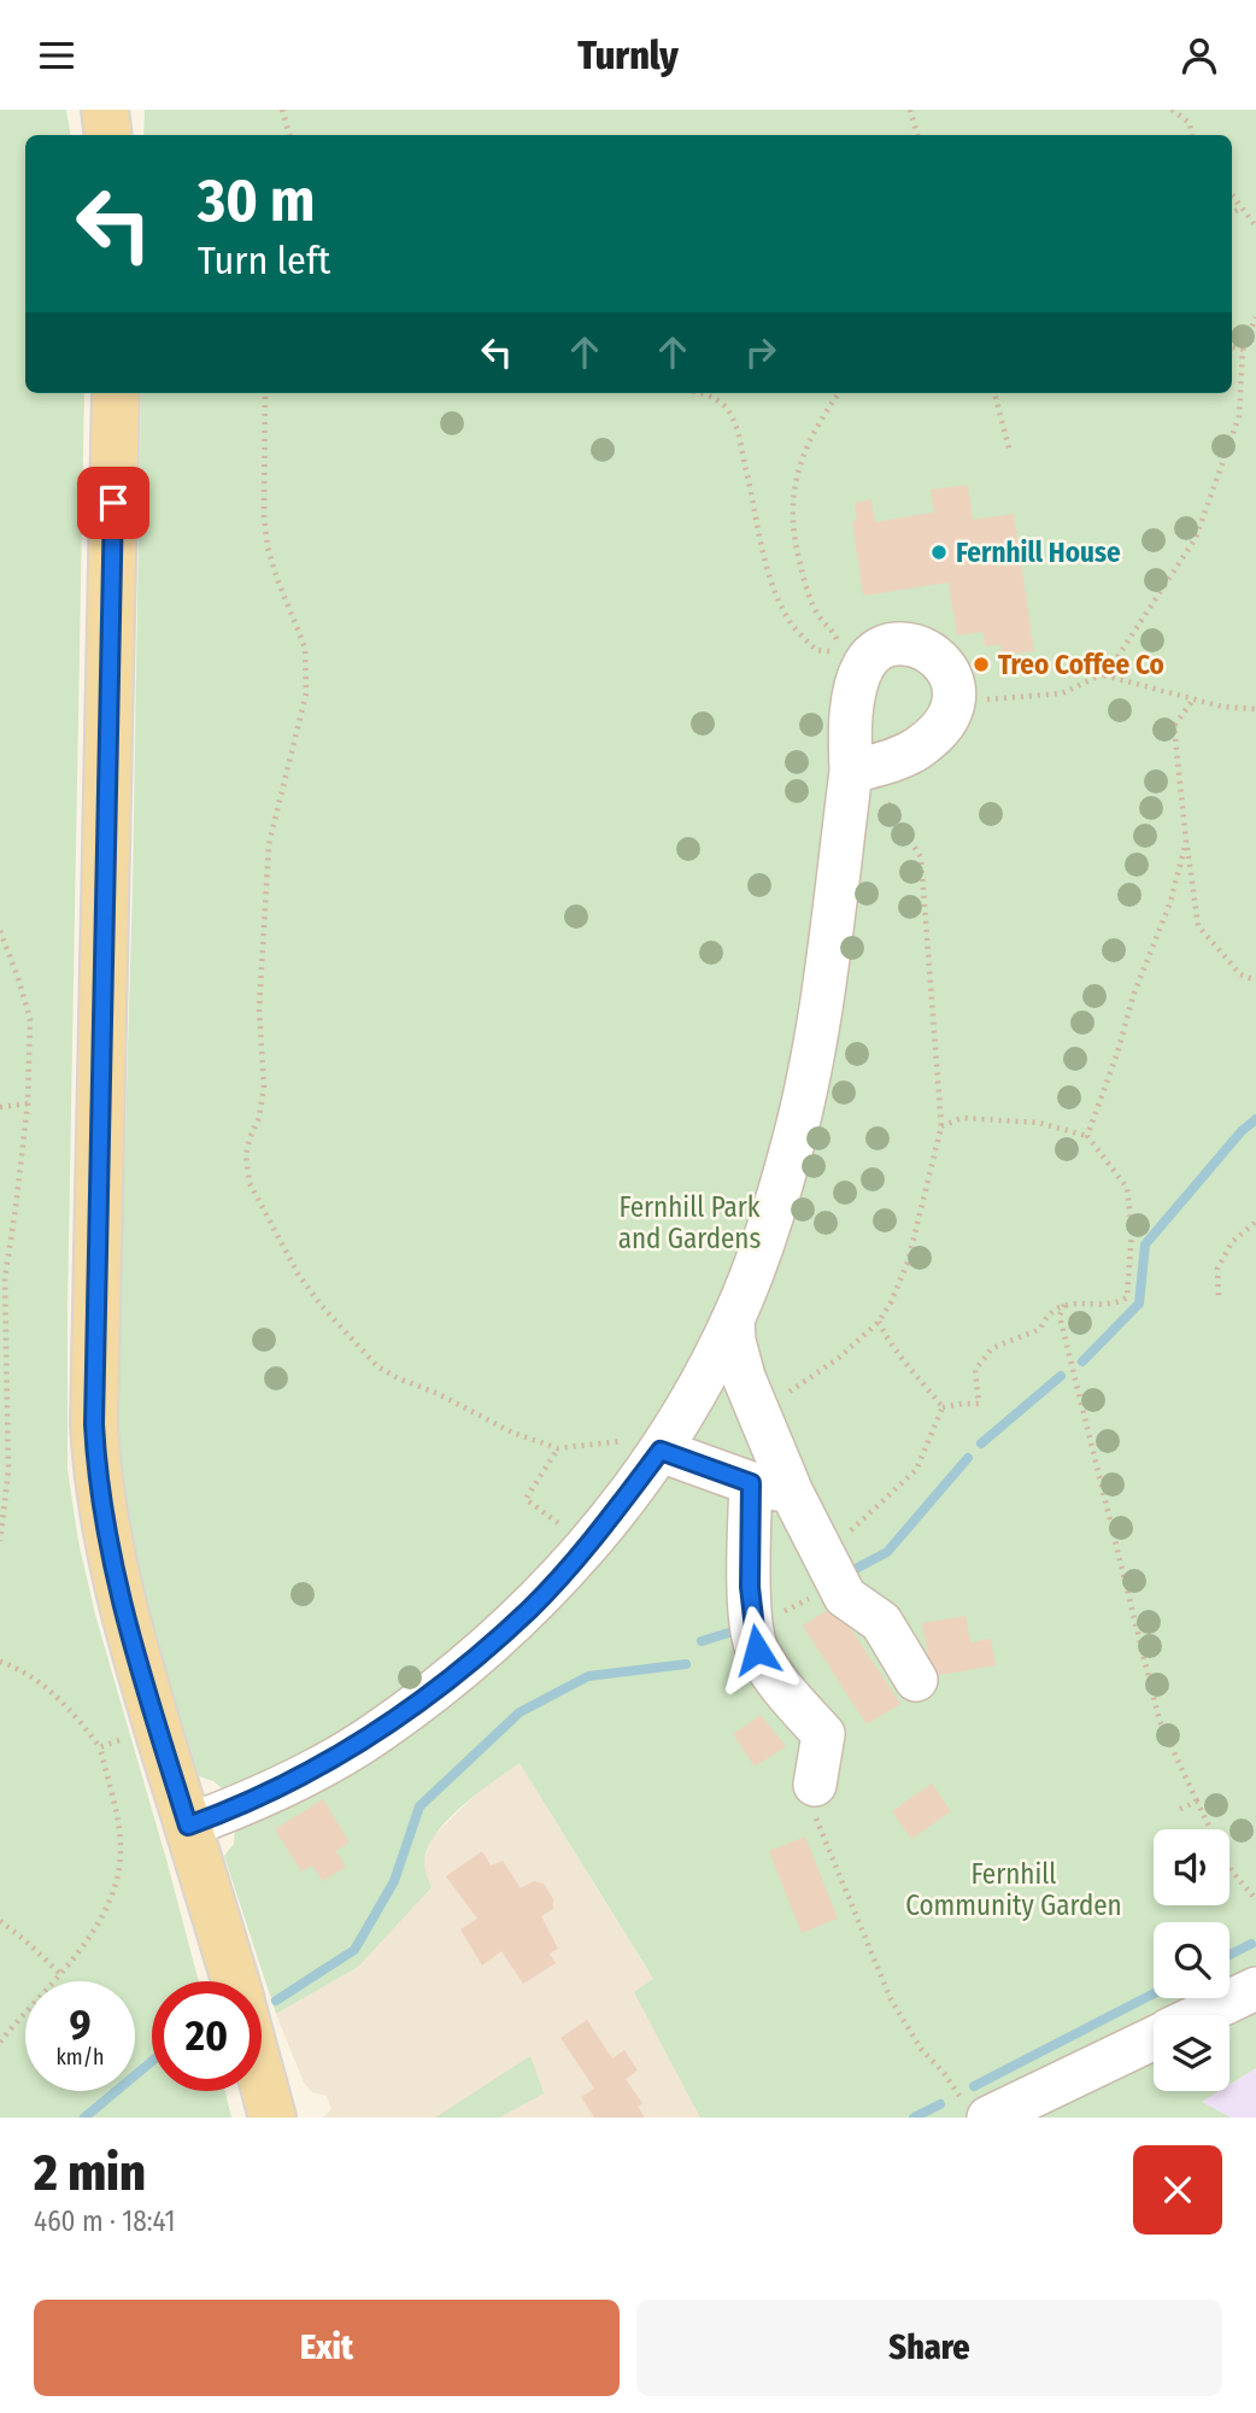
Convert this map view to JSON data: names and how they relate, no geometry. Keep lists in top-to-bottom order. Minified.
{"parks":["Fernhill Park and Gardens","Fernhill Community Garden"],"places":["Fernhill House","Treo Coffee Co"],"page":{"header":"Turnly","turn":["30 m","Turn left"],"speed":"9 km/h","limit":"20","heading":["2 min","460 m · 18:41"],"buttons":["Exit","Share"]}}
